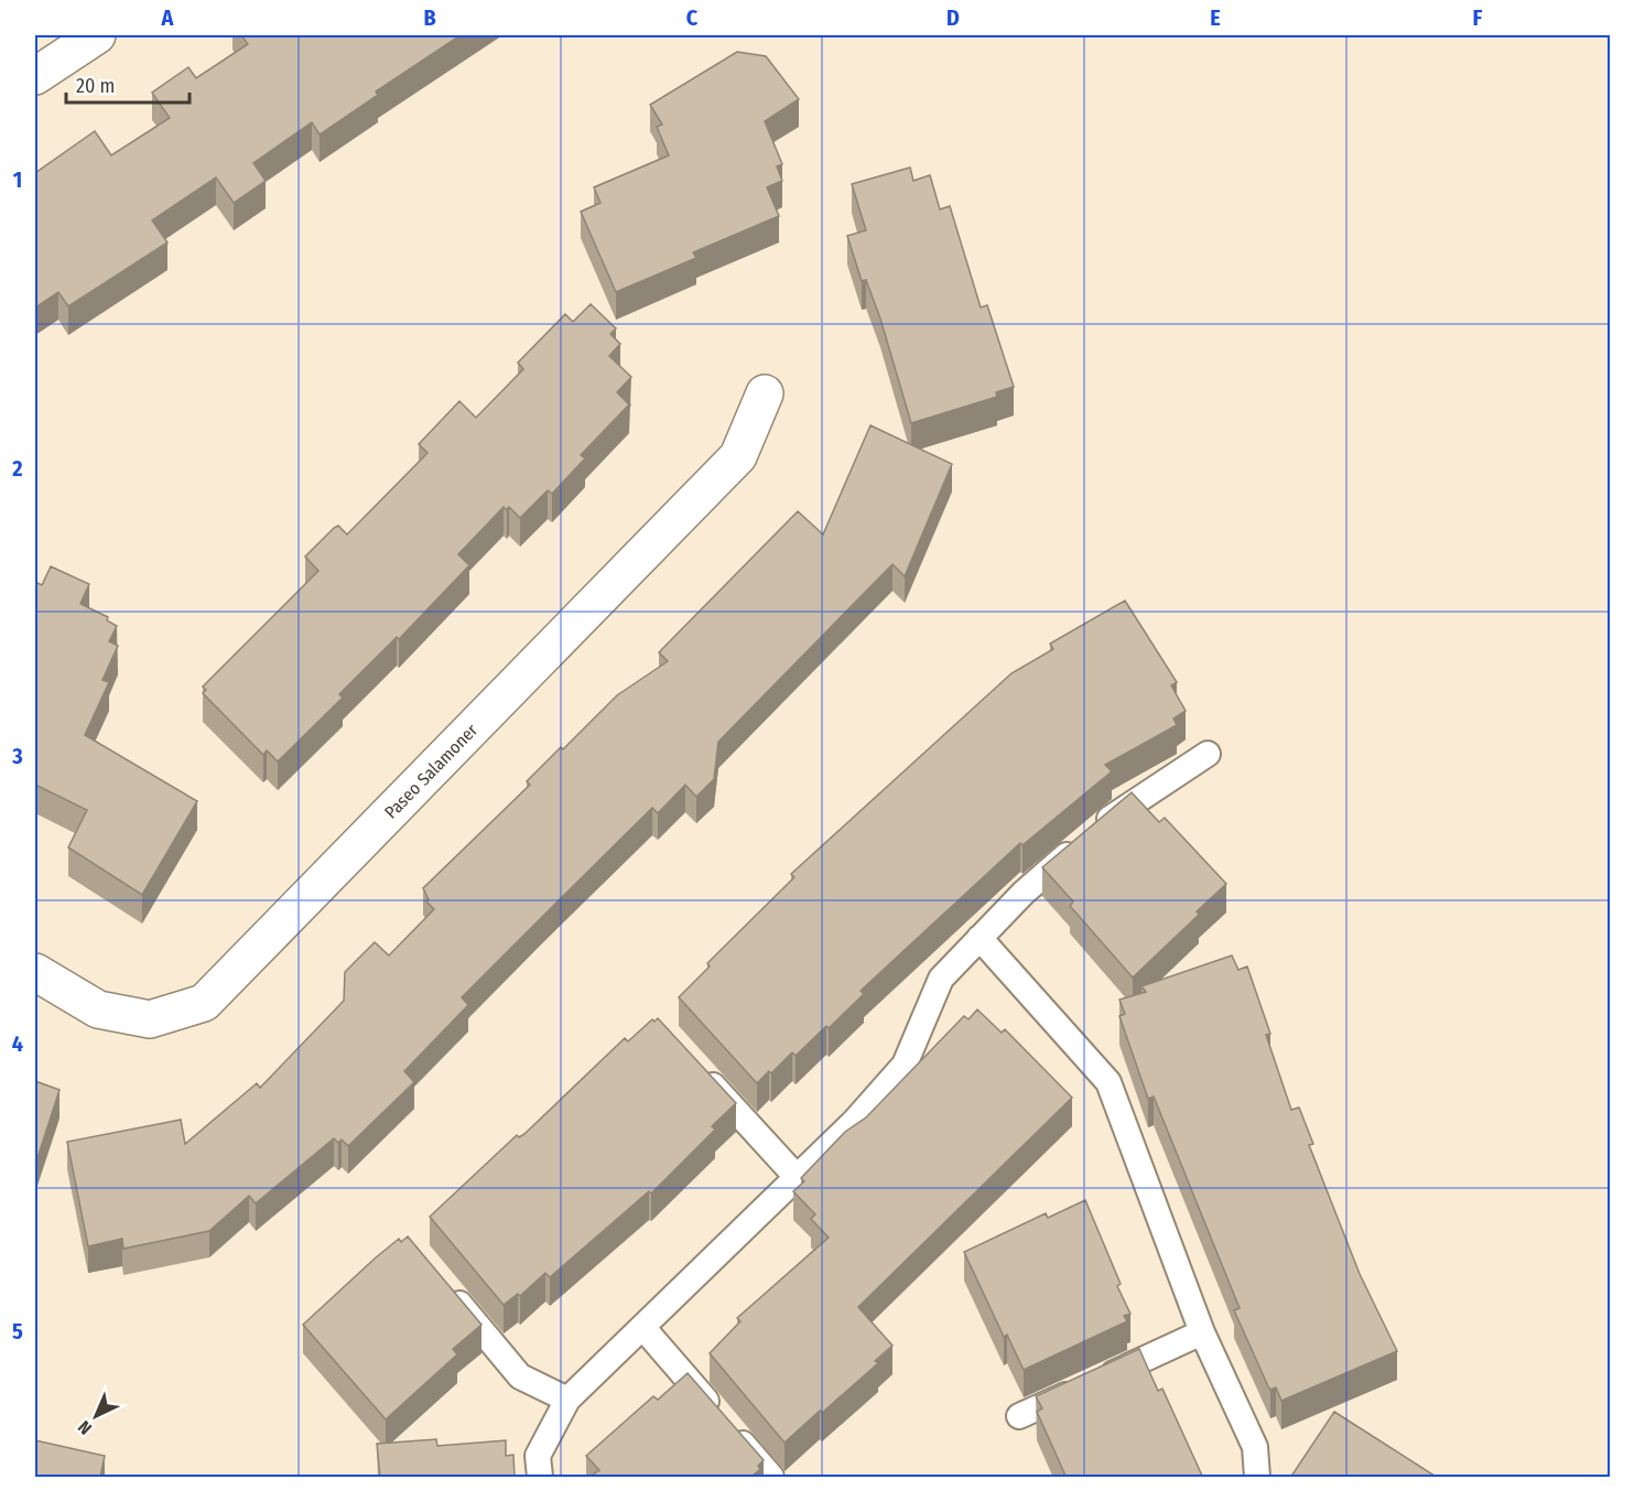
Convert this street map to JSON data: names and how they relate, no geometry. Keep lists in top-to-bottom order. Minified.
{"streets":{"street":["Paseo Salamoner"]},"scale_bar":"20 m","north":"bottom left","grid":{"columns":["A","B","C","D","E","F"],"rows":["1","2","3","4","5"]}}
